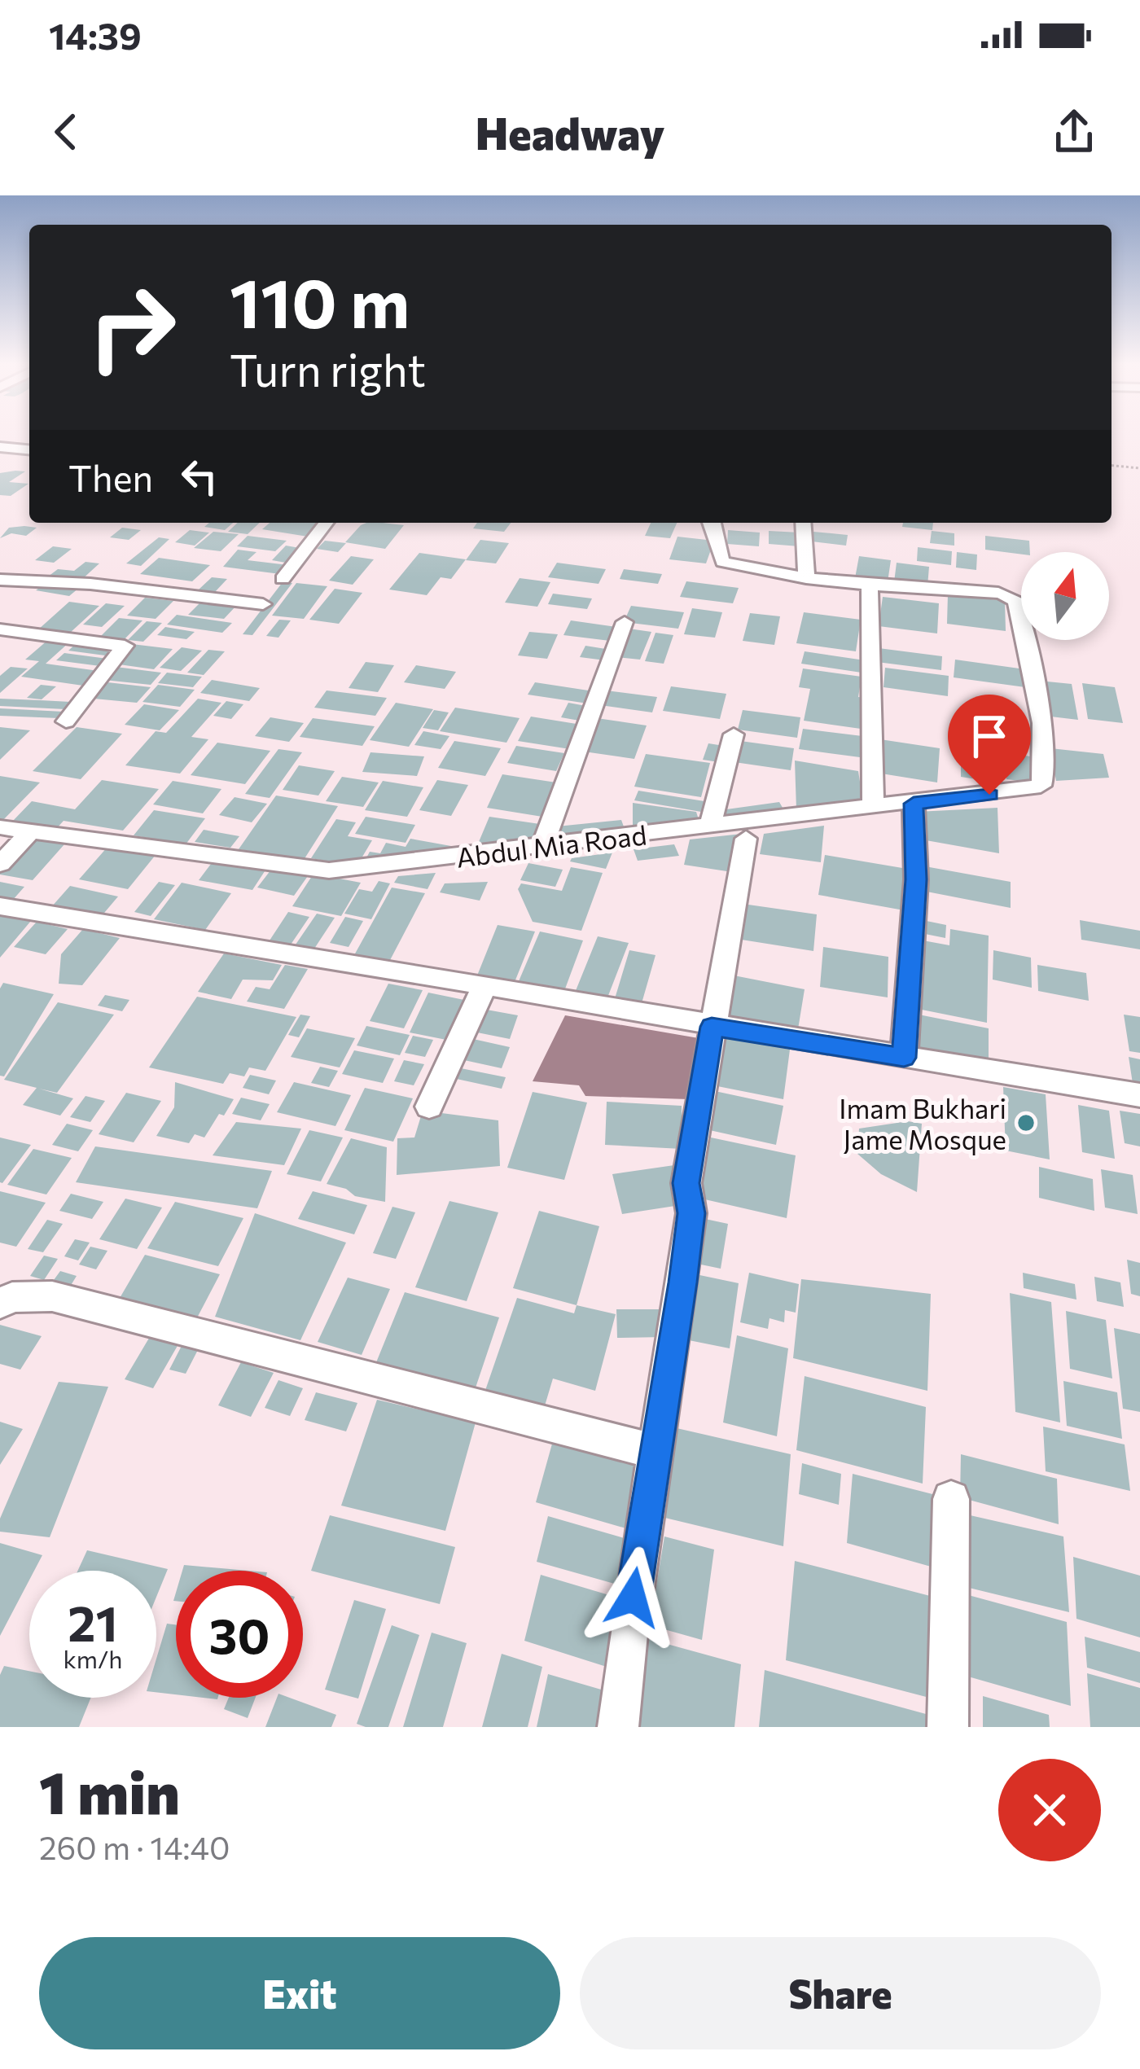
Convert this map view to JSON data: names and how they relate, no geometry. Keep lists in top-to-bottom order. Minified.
{"streets":{"street":["Abdul Mia Road"]},"places":["Imam Bukhari Jame Mosque"],"north":"top","page":{"status":"14:39","header":"Headway","turn":["110 m","Turn right"],"then":"Then","speed":"21 km/h","limit":"30","heading":["1 min","260 m · 14:40"],"buttons":["Exit","Share"]}}
